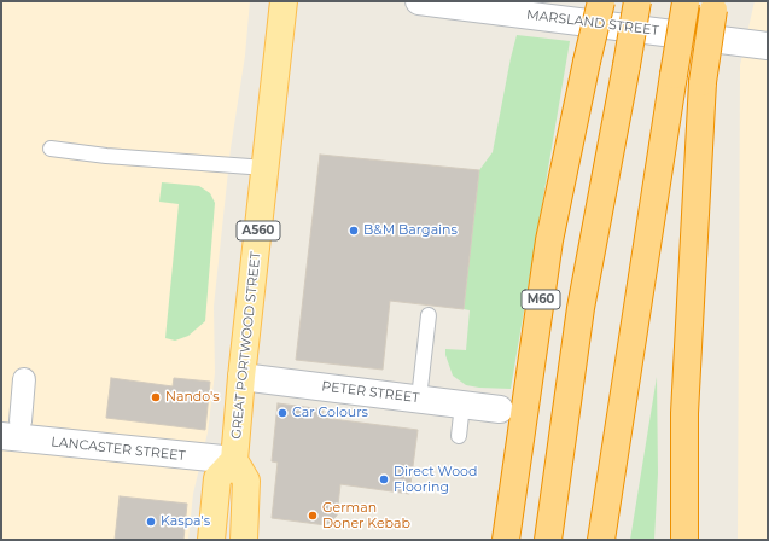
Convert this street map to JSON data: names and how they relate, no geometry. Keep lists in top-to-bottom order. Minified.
{"streets":{"highway":["M60"],"main road":["A560","GREAT PORTWOOD STREET"],"street":["MARSLAND STREET","PETER STREET","LANCASTER STREET"]},"crossings":[["GREAT PORTWOOD STREET","PETER STREET"],["GREAT PORTWOOD STREET","LANCASTER STREET"]],"places":["B&M Bargains","Nando's","Car Colours","Direct Wood Flooring","German Doner Kebab","Kaspa's"]}
